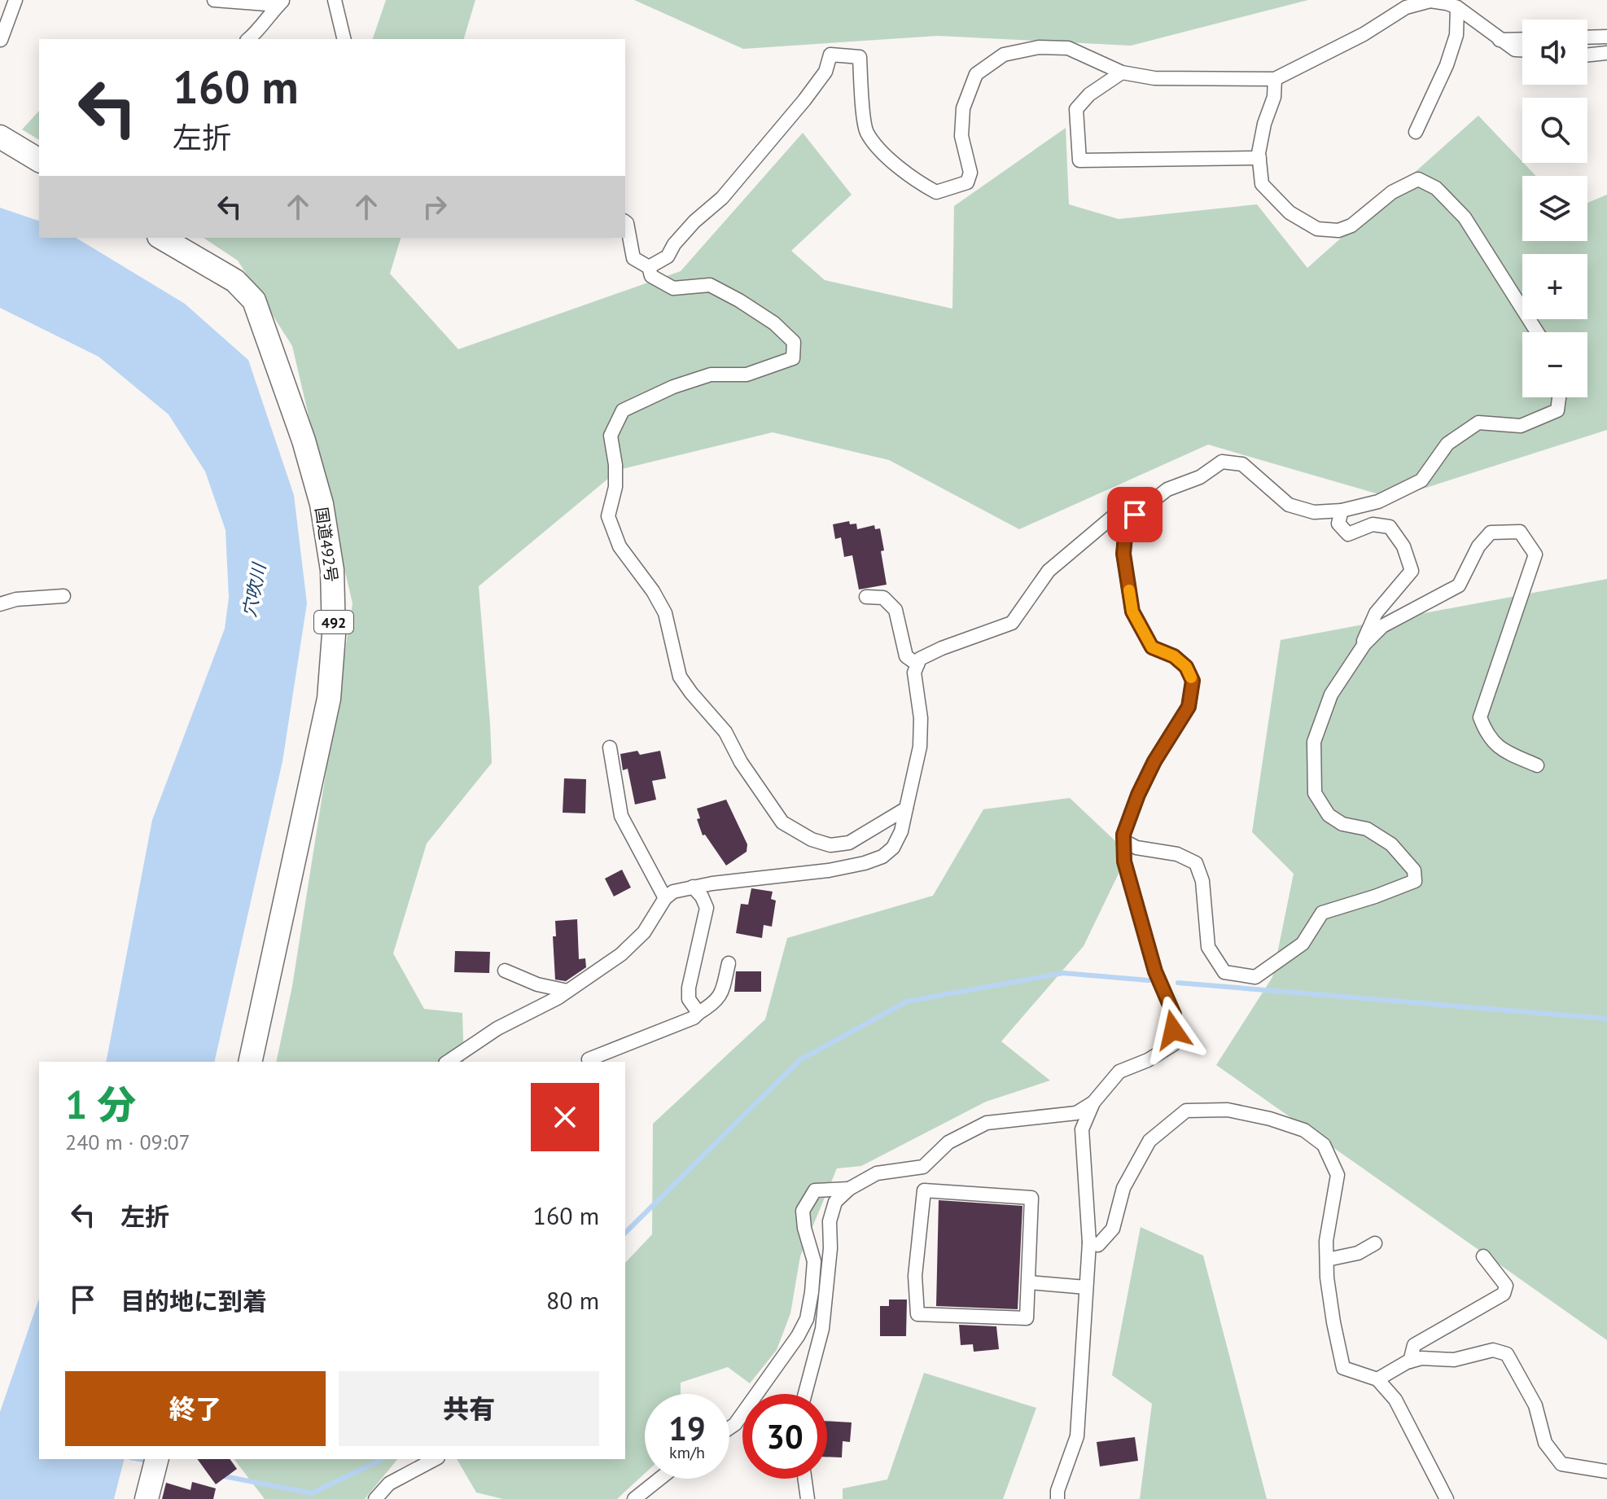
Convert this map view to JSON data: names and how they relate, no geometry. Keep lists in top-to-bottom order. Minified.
{"streets":{"highway":["国道492号","492"]},"water":["穴吹川"],"page":{"map_buttons":["+","−"],"turn":["160 m","左折"],"heading":["1 分","240 m · 09:07"],"list":[{"name":"左折","value":"160 m"},{"name":"目的地に到着","value":"80 m"}],"buttons":["終了","共有"],"speed":"19 km/h","limit":"30"}}
